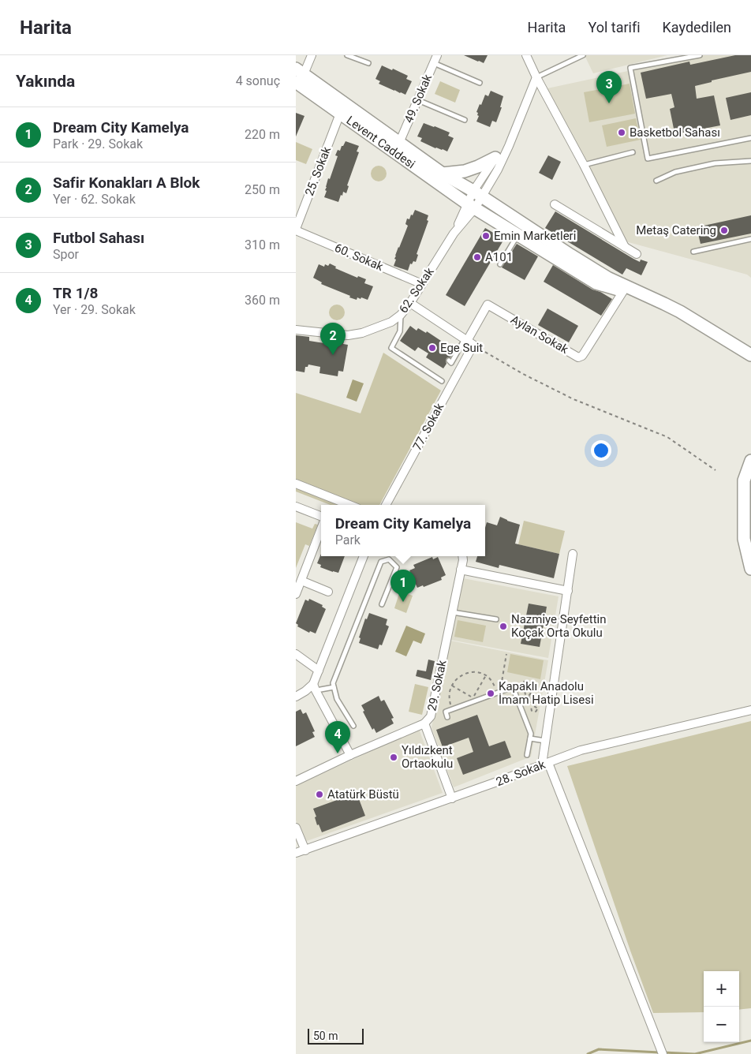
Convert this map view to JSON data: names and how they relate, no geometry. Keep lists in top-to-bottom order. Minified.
{"streets":{"street":["49. Sokak","Levent Caddesi","25. Sokak","60. Sokak","62. Sokak","Aylan Sokak","77. Sokak","29. Sokak","28. Sokak"]},"crossings":[["Levent Caddesi","25. Sokak"],["Levent Caddesi","62. Sokak"],["Levent Caddesi","Aylan Sokak"],["25. Sokak","60. Sokak"],["60. Sokak","62. Sokak"],["Aylan Sokak","77. Sokak"]],"places":["Basketbol Sahası","Metaş Catering","Emin Marketleri","A101","Ege Suit","Nazmiye Seyfettin Koçak Orta Okulu","Kapaklı Anadolu İmam Hatip Lisesi","Yıldızkent Ortaokulu","Atatürk Büstü"],"scale_bar":"50 m","page":{"header":"Harita","nav":["Harita","Yol tarifi","Kaydedilen"],"heading":["Yakında","4 sonuç"],"pins":["3","2","1","4"],"list":[{"mark":"1","name":"Dream City Kamelya","note":"Park · 29. Sokak","value":"220 m"},{"mark":"2","name":"Safir Konakları A Blok","note":"Yer · 62. Sokak","value":"250 m"},{"mark":"3","name":"Futbol Sahası","note":"Spor","value":"310 m"},{"mark":"4","name":"TR 1/8","note":"Yer · 29. Sokak","value":"360 m"}],"popup":["Dream City Kamelya","Park"],"map_buttons":["+","−"],"scale":"50 m"}}
